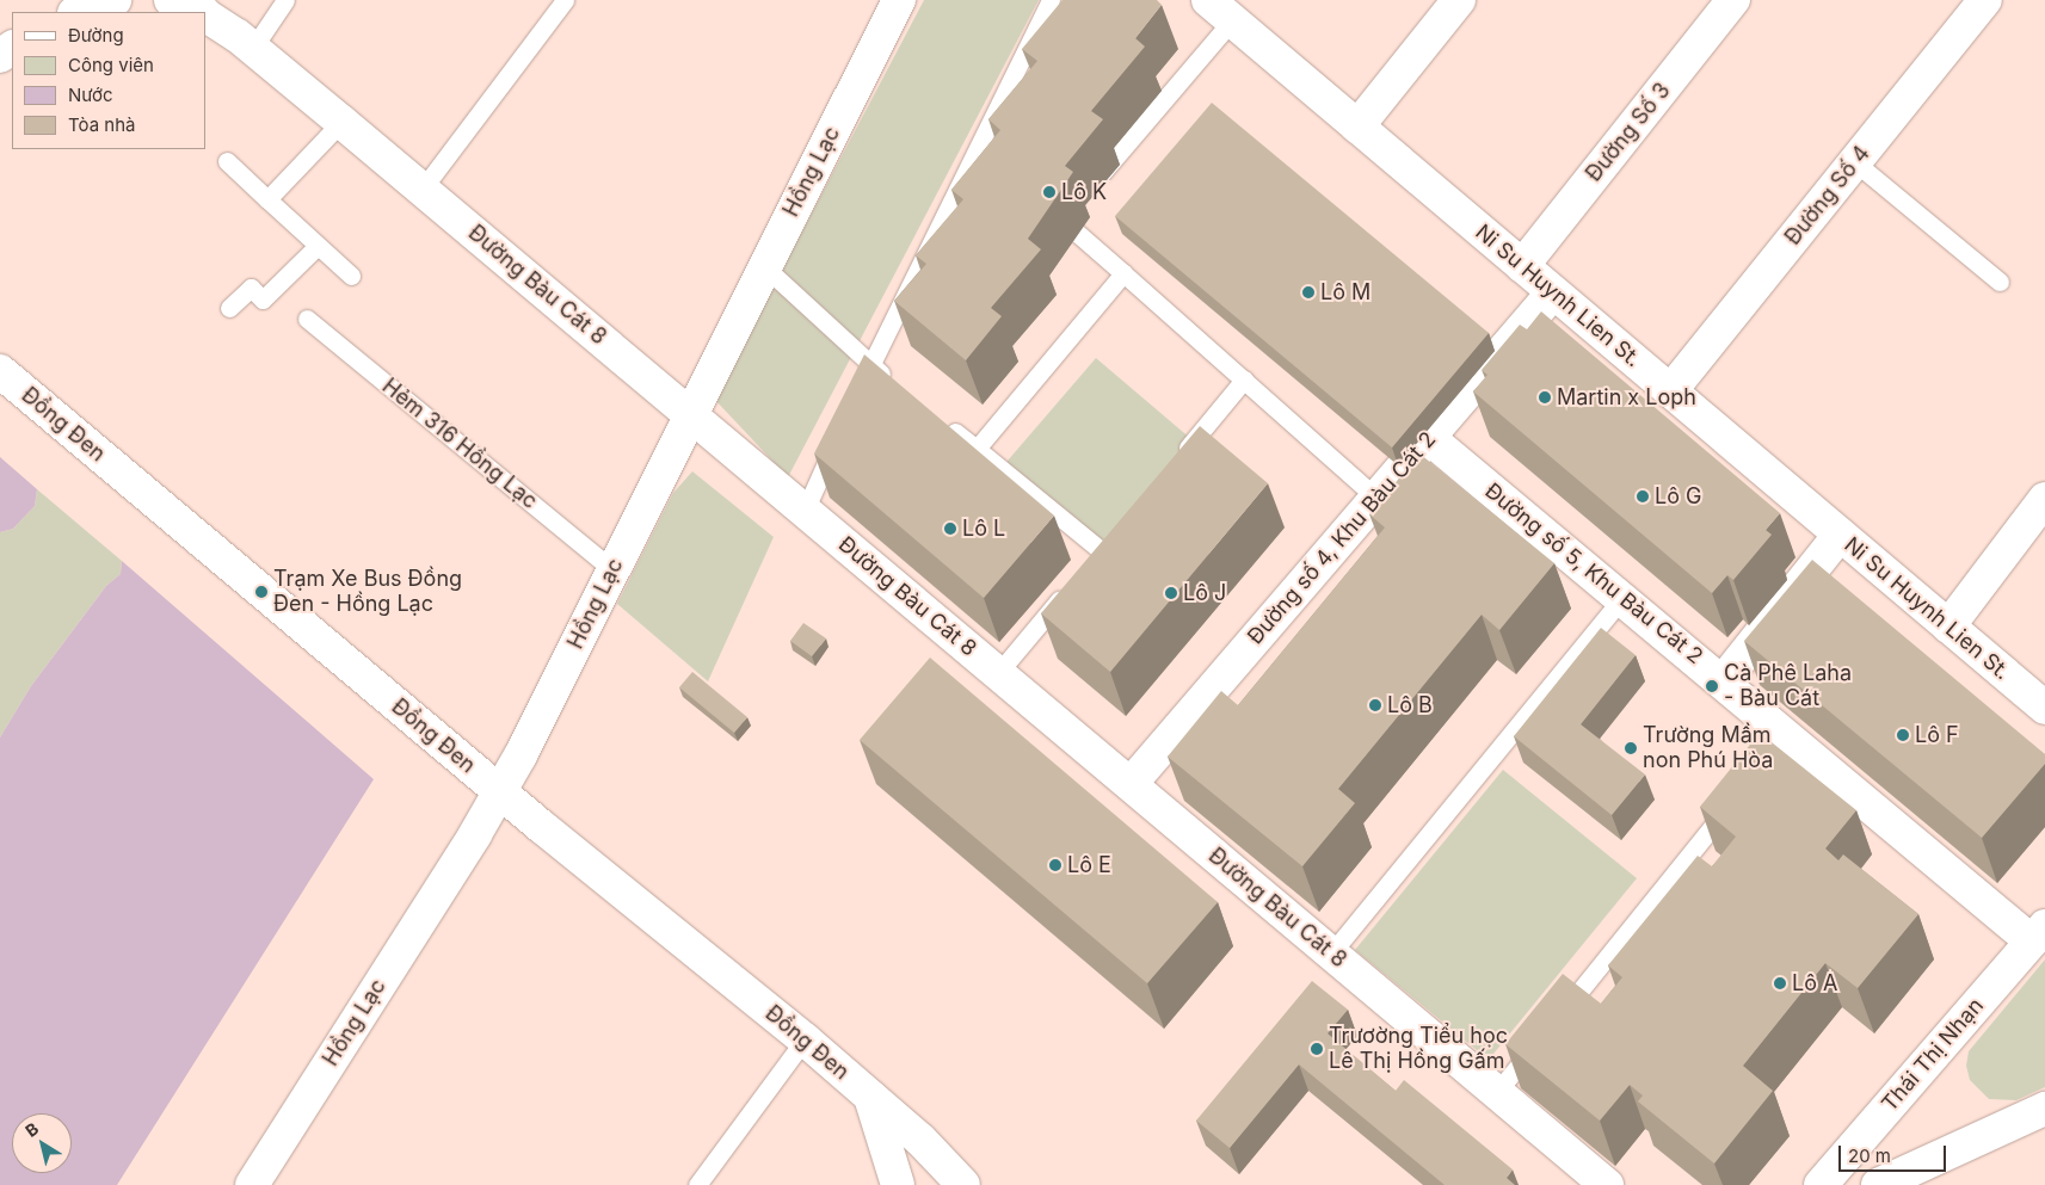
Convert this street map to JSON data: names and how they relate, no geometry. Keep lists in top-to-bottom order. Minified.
{"streets":{"street":["Đường Số 3","Hồng Lạc","Đường Số 4","Đường Bàu Cát 8","Ni Su Huynh Lien St.","Đồng Đen","Đường số 4, Khu Bàu Cát 2","Đường số 5, Khu Bàu Cát 2","Thái Thị Nhạn"],"lane":["Hẻm 316 Hồng Lạc"]},"crossings":[["Đường Số 3","Ni Su Huynh Lien St."],["Hồng Lạc","Đường Bàu Cát 8"],["Hồng Lạc","Đồng Đen"],["Hồng Lạc","Hẻm 316 Hồng Lạc"],["Đường Số 4","Ni Su Huynh Lien St."],["Đường Bàu Cát 8","Đường số 4, Khu Bàu Cát 2"],["Ni Su Huynh Lien St.","Đường số 4, Khu Bàu Cát 2"],["Đường số 4, Khu Bàu Cát 2","Đường số 5, Khu Bàu Cát 2"],["Đường số 5, Khu Bàu Cát 2","Thái Thị Nhạn"]],"places":["Lô K","Lô M","Martin x Loph","Lô G","Lô L","Trạm Xe Bus Đồng Đen - Hồng Lạc","Lô J","Cà Phê Laha - Bàu Cát","Lô B","Lô F","Trường Mầm non Phú Hòa","Lô E","Lô A","Trươờng Tiểu học Lê Thị Hồng Gấm"],"legend":["Đường","Công viên","Nước","Tòa nhà"],"scale_bar":"20 m","north":"top left"}
